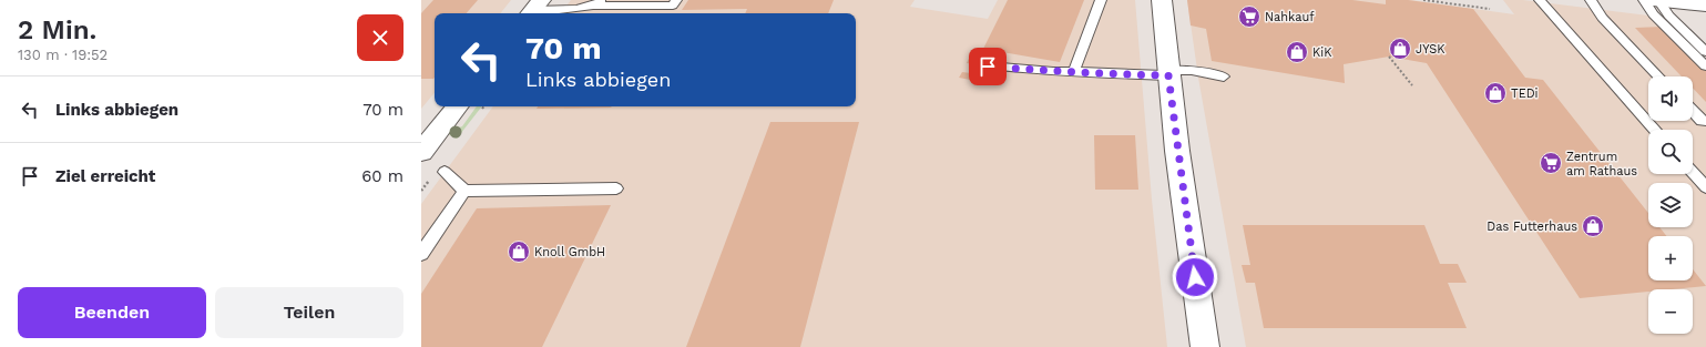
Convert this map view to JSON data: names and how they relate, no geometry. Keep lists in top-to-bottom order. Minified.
{"places":{"supermarket":["Nahkauf","Zentrum am Rathaus"],"shop":["JYSK","KiK","TEDi","Das Futterhaus","Knoll GmbH"]},"page":{"heading":["2 Min.","130 m · 19:52"],"turn":["70 m","Links abbiegen"],"list":[{"name":"Links abbiegen","value":"70 m"},{"name":"Ziel erreicht","value":"60 m"}],"map_buttons":["+","−"],"buttons":["Beenden","Teilen"]}}
